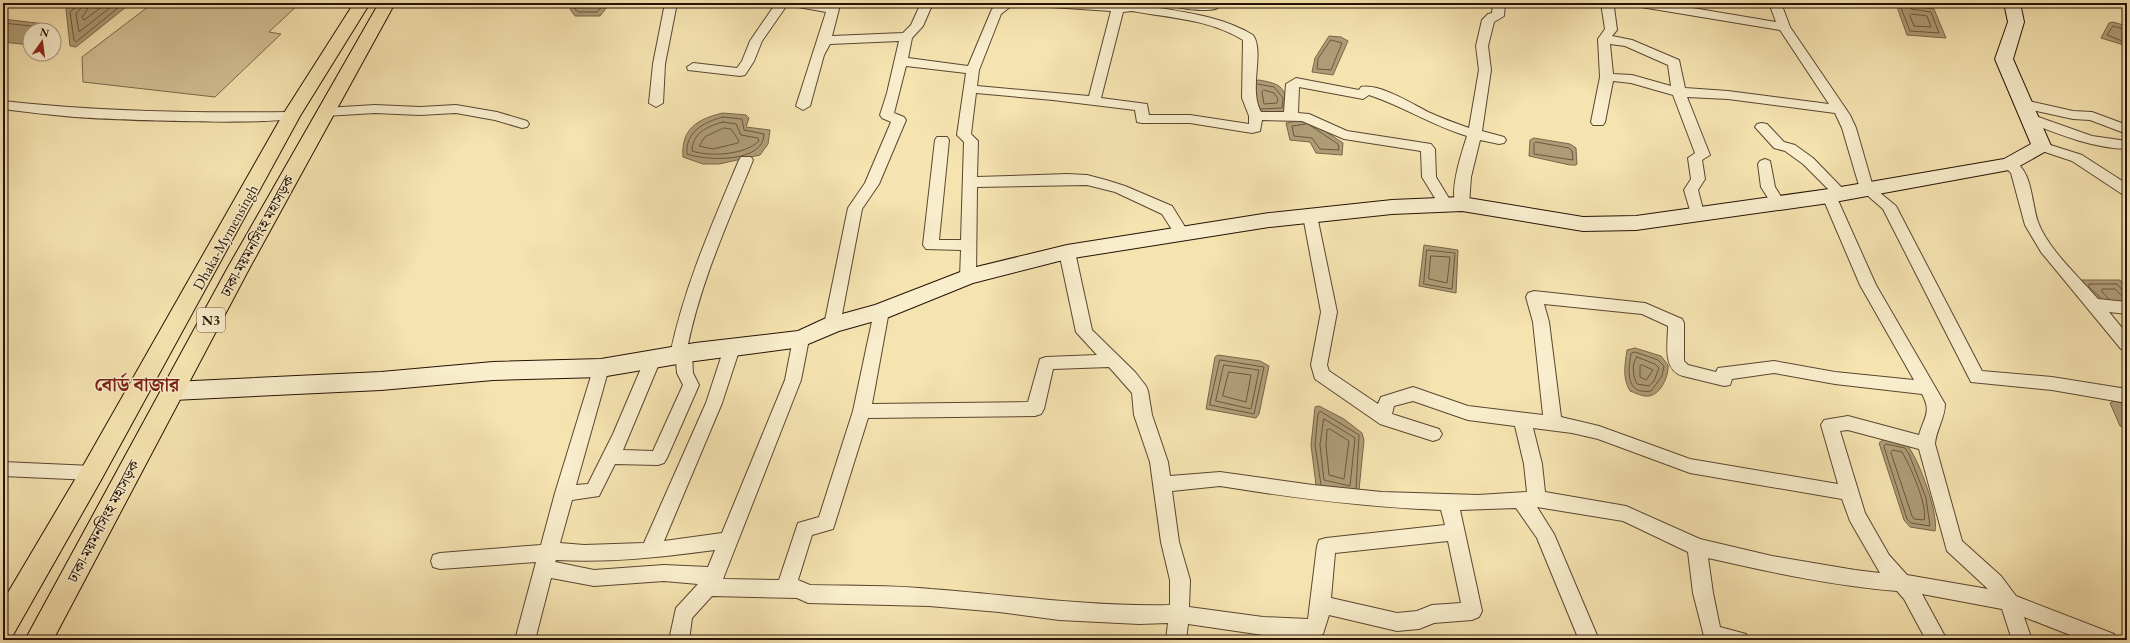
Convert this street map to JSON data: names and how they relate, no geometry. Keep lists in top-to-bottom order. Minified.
{"streets":{"highway":["ঢাকা-ময়মনসিংহ মহাসড়ক","Dhaka-Mymensingh","N3"]},"crossings":[["Dhaka-Mymensingh","N3"]],"districts":["বোর্ড বাজার"],"north":"top"}
